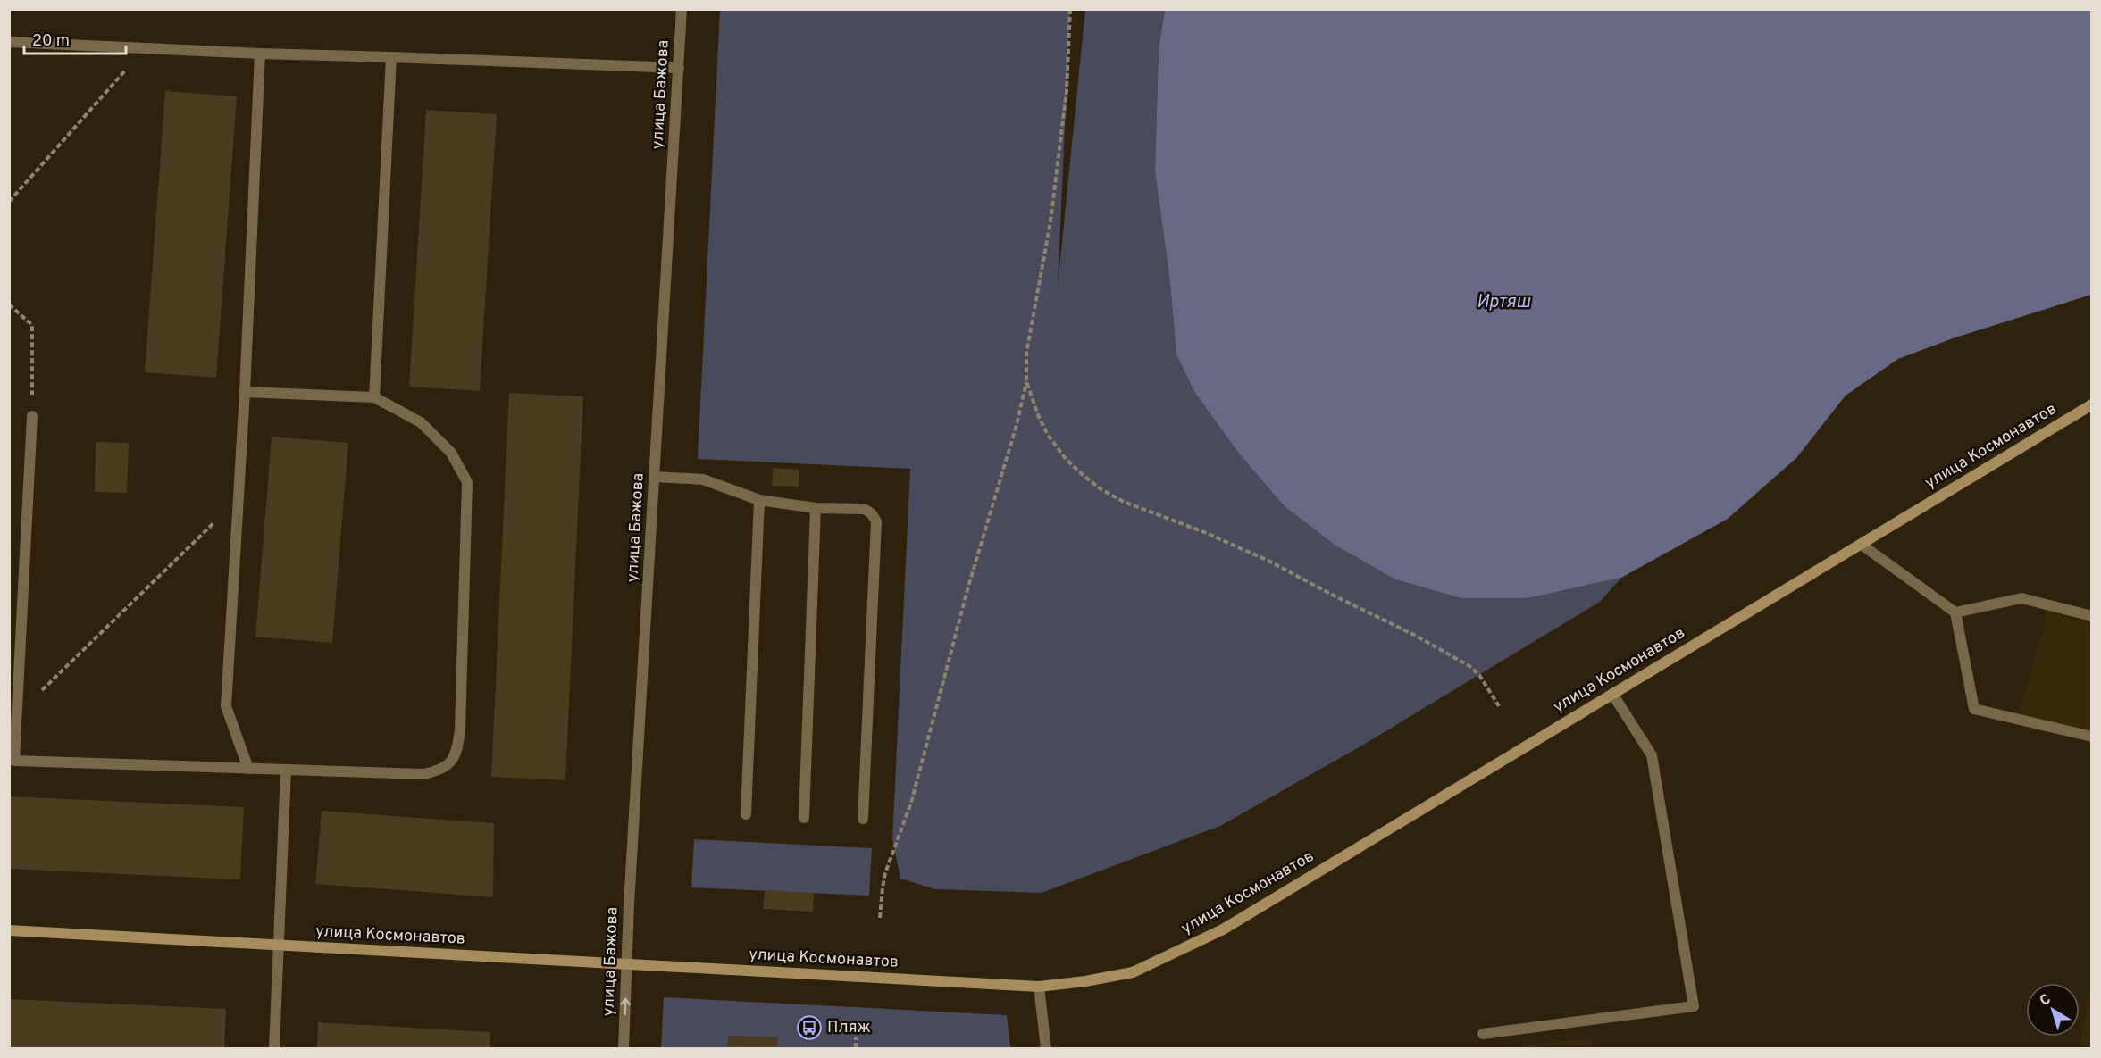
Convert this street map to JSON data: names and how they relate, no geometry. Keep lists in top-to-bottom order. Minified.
{"streets":{"street":["улица Бажова","улица Космонавтов"]},"crossings":[["улица Бажова","улица Космонавтов"]],"water":["Иртяш"],"places":{"bus stop":["Пляж"]},"scale_bar":"20 m","north":"top left"}
